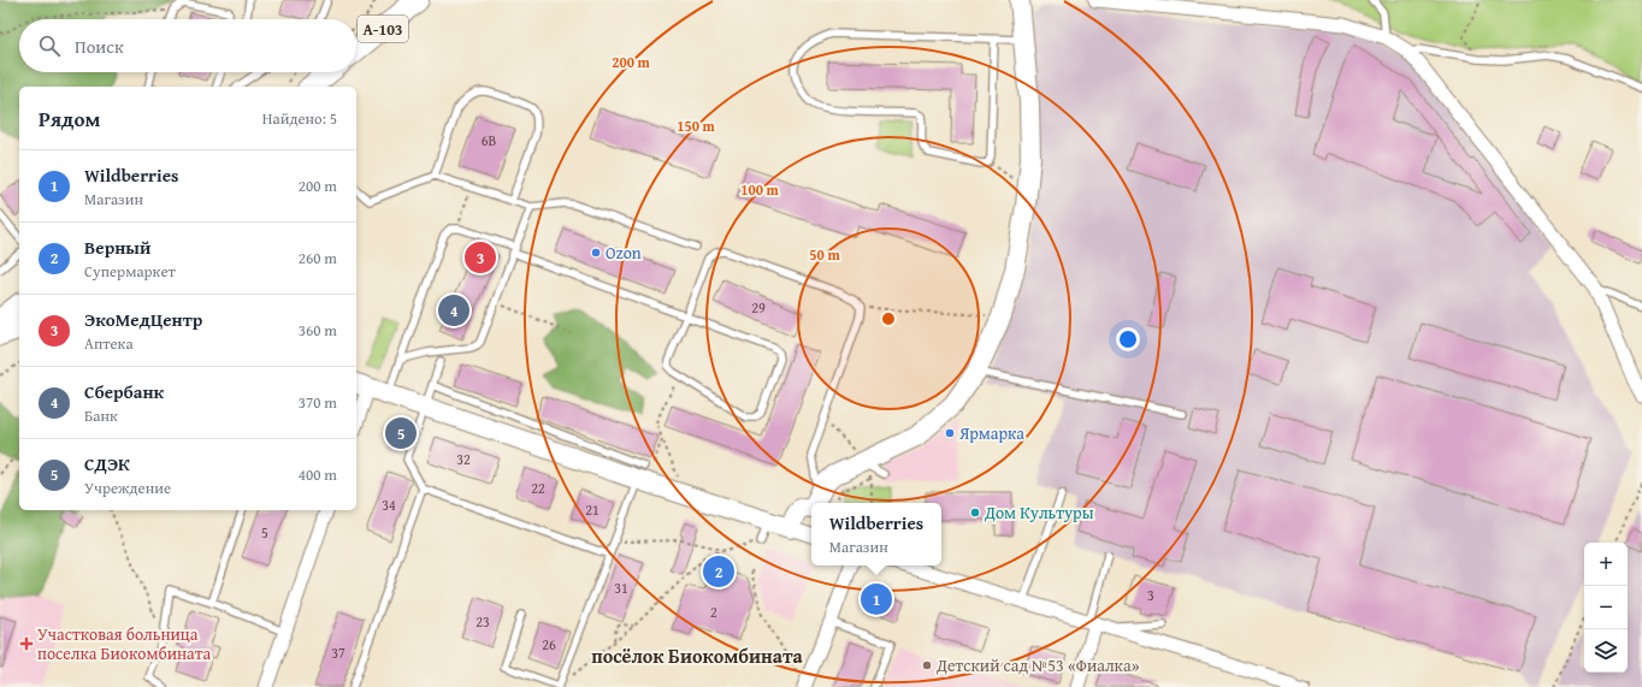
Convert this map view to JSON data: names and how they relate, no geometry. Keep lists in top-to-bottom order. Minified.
{"streets":{"main road":["А-103"]},"districts":["посёлок Биокомбината"],"places":{"other":["Ozon","Ярмарка","Дом Культуры","Детский сад №53 «Фиалка»"],"health":["Участковая больница поселка Биокомбината"]},"house_numbers":["6В","29","32","22","34","21","5","31","3","2","23","26","37"],"page":{"search":"Поиск","heading":["Рядом","Найдено: 5"],"list":[{"mark":"1","name":"Wildberries","note":"Магазин","value":"200 m"},{"mark":"2","name":"Верный","note":"Супермаркет","value":"260 m"},{"mark":"3","name":"ЭкоМедЦентр","note":"Аптека","value":"360 m"},{"mark":"4","name":"Сбербанк","note":"Банк","value":"370 m"},{"mark":"5","name":"СДЭК","note":"Учреждение","value":"400 m"}],"pins":["3","4","5","2","1"],"popup":["Wildberries","Магазин"],"map_buttons":["+","−"]},"rings":["200 m","150 m","100 m","50 m"]}
